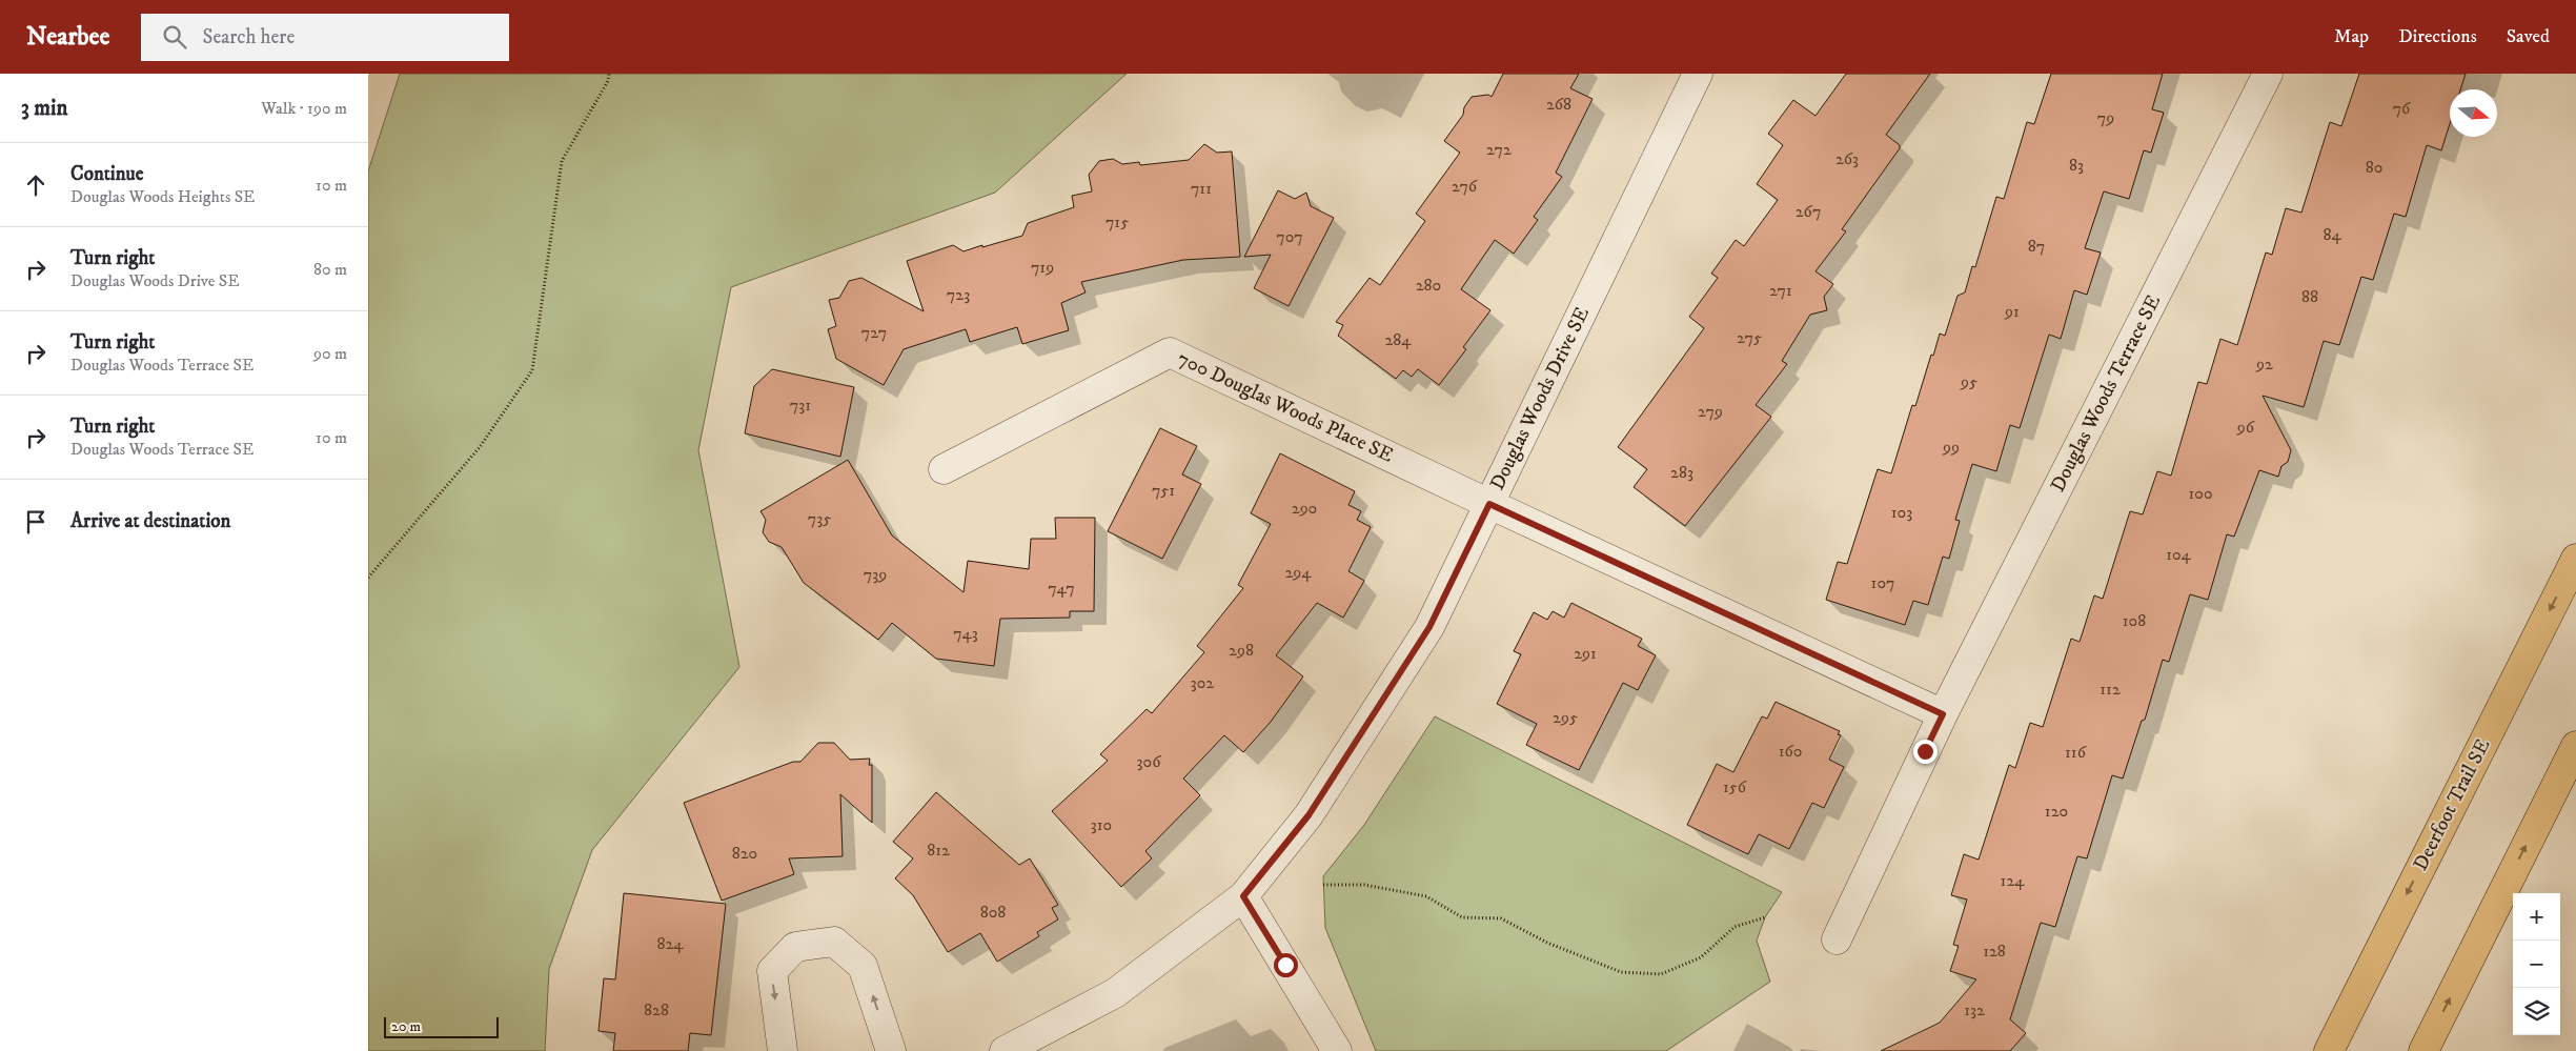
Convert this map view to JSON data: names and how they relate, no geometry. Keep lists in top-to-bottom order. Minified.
{"streets":{"highway":["Deerfoot Trail SE"],"street":["Douglas Woods Terrace SE","Douglas Woods Drive SE","700 Douglas Woods Place SE"]},"crossings":[["Douglas Woods Drive SE","700 Douglas Woods Place SE"]],"house_numbers":["268","76","79","272","263","83","80","276","711","267","715","84","707","87","719","280","271","723","88","91","727","275","284","92","95","731","279","96","99","283","751","100","290","103","735","104","294","739","107","747","108","743","298","291","302","112","295","160","116","306","156","120","310","812","820","124","808","824","128","828","132"],"scale_bar":"20 m","north":"right","page":{"header":"Nearbee","search":"Search here","nav":["Map","Directions","Saved"],"heading":["3 min","Walk · 190 m"],"list":[["Continue","Douglas Woods Heights SE","10 m"],["Turn right","Douglas Woods Drive SE","80 m"],["Turn right","Douglas Woods Terrace SE","90 m"],["Turn right","Douglas Woods Terrace SE","10 m"],"Arrive at destination"],"map_buttons":["+","−"],"scale":"20 m"}}
